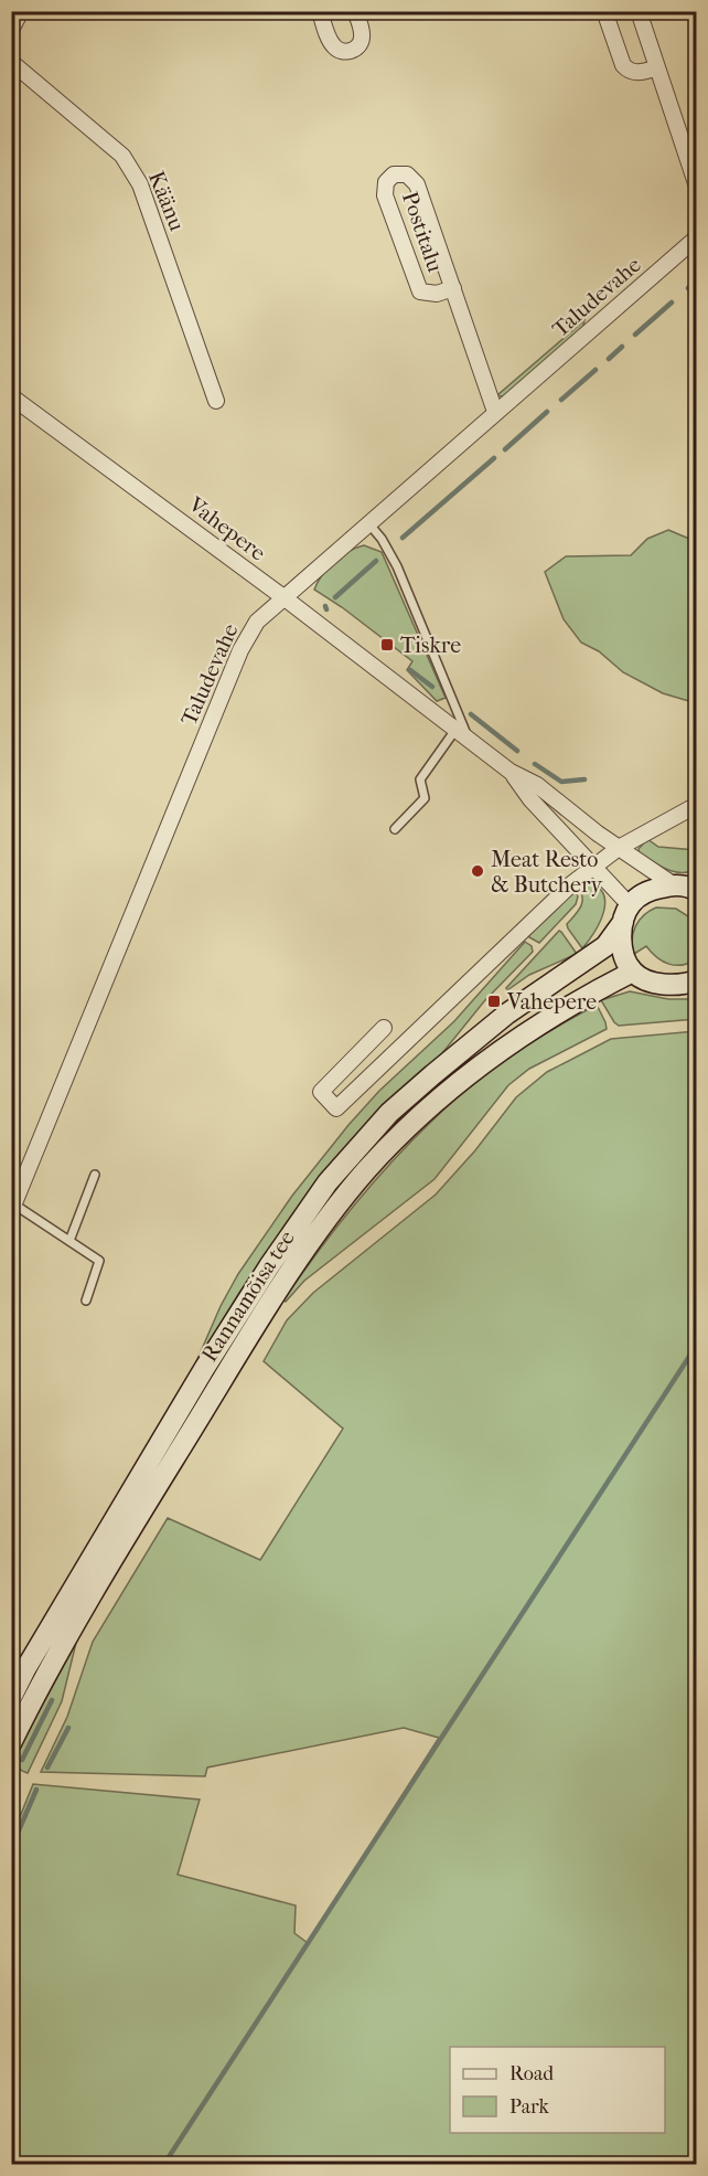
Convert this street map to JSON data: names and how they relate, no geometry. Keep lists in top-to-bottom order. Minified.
{"streets":{"street":["Käänu","Postitalu","Taludevahe","Vahepere","Rannamõisa tee"]},"crossings":[["Postitalu","Taludevahe"],["Taludevahe","Vahepere"],["Vahepere","Rannamõisa tee"]],"places":{"transit":["Tiskre","Vahepere"],"other":["Meat Resto & Butchery"]},"legend":["Road","Park"]}
